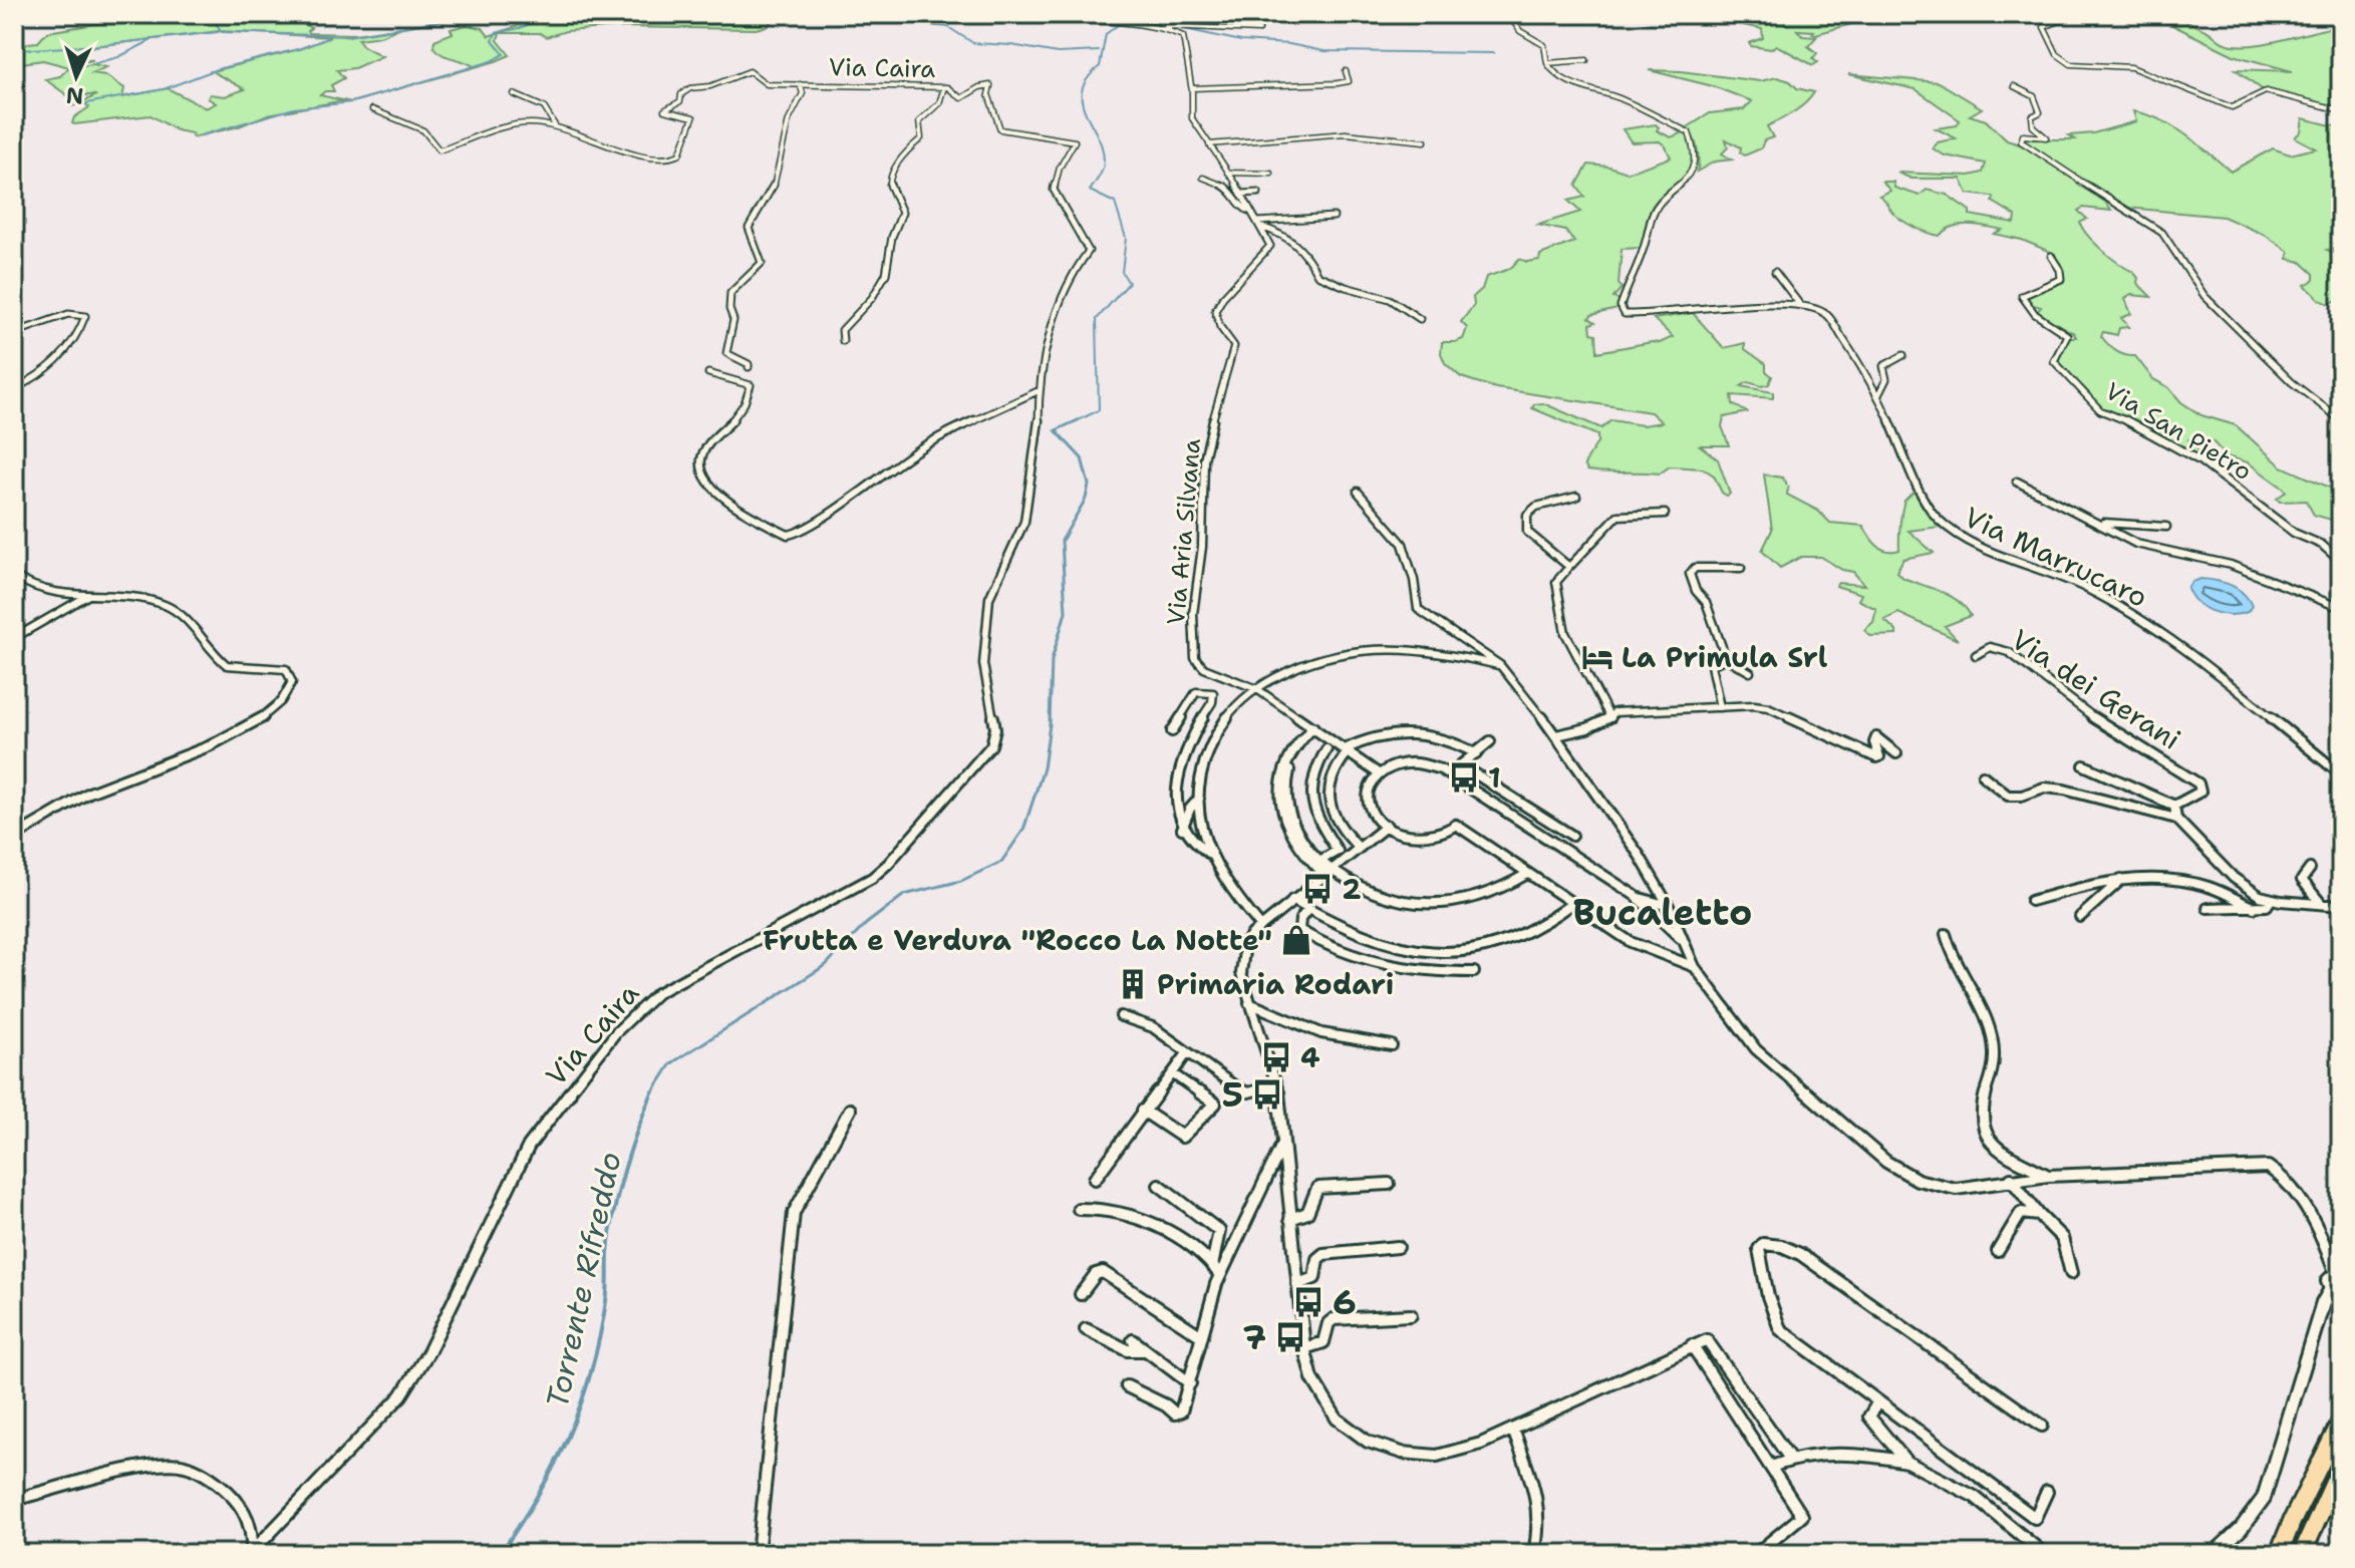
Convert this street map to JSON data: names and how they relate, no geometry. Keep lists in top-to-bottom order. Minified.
{"streets":{"street":["Via Caira","Via San Pietro","Via Aria Silvana","Via Marrucaro","Via dei Gerani"]},"districts":["Bucaletto"],"water":["Torrente Rifreddo"],"places":{"hotel":["La Primula Srl"],"bus stop":["1","2","4","5","6","7"],"shop":["Frutta e Verdura \"Rocco La Notte\""],"building":["Primaria Rodari"]},"north":"bottom"}
